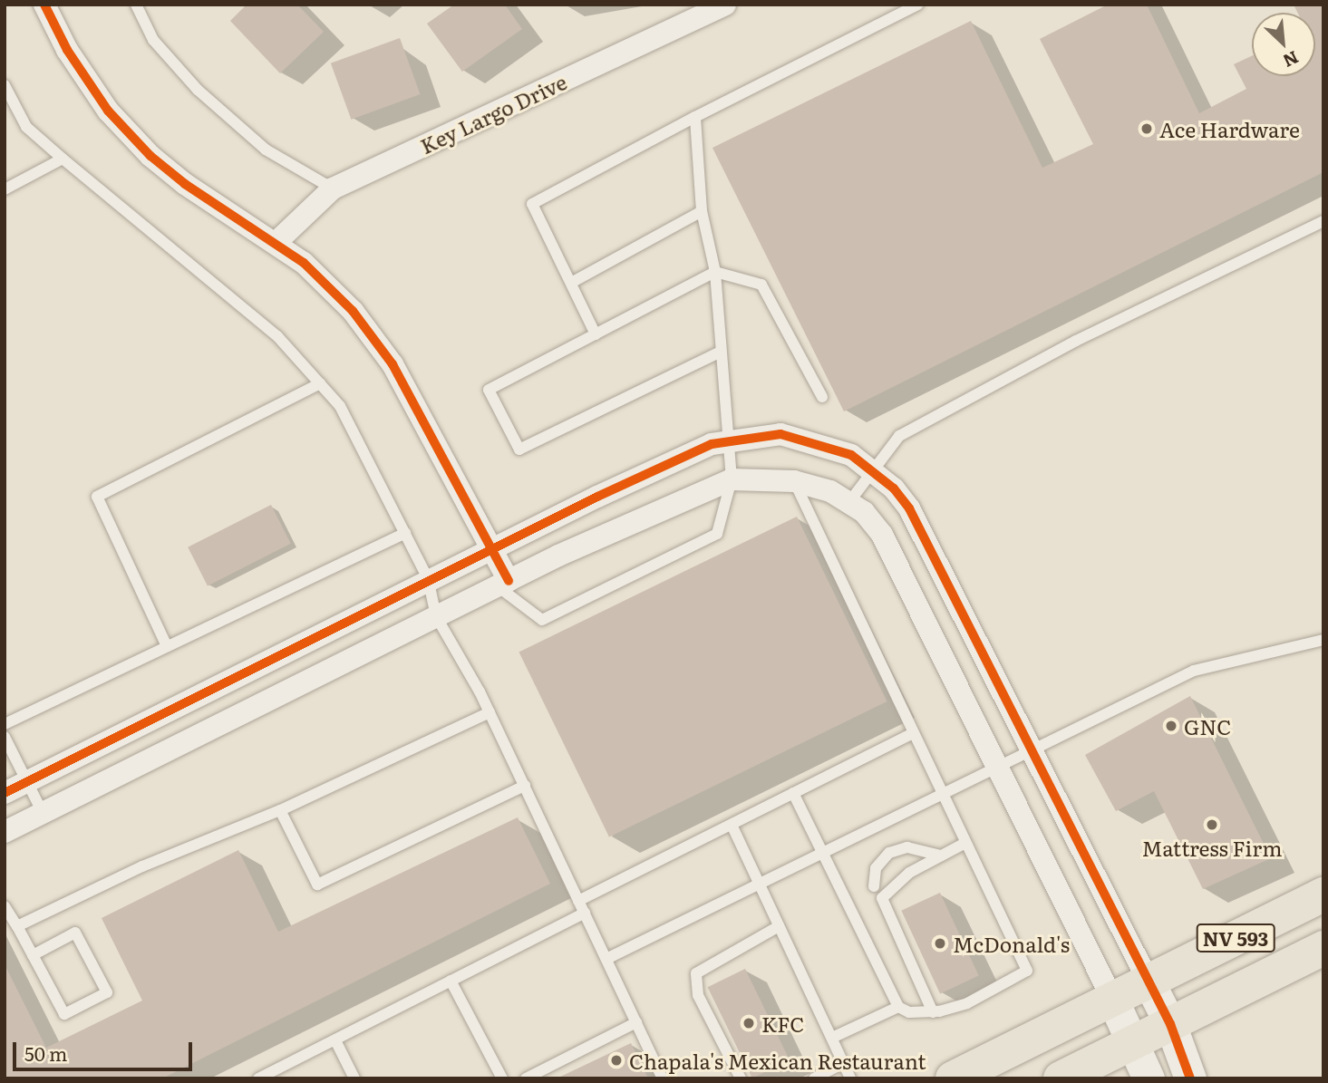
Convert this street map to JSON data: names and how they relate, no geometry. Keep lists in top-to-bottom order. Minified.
{"streets":{"main road":["NV 593"],"street":["Key Largo Drive"]},"places":["Ace Hardware","GNC","Mattress Firm","McDonald's","KFC","Chapala's Mexican Restaurant"],"scale_bar":"50 m","north":"bottom right"}
